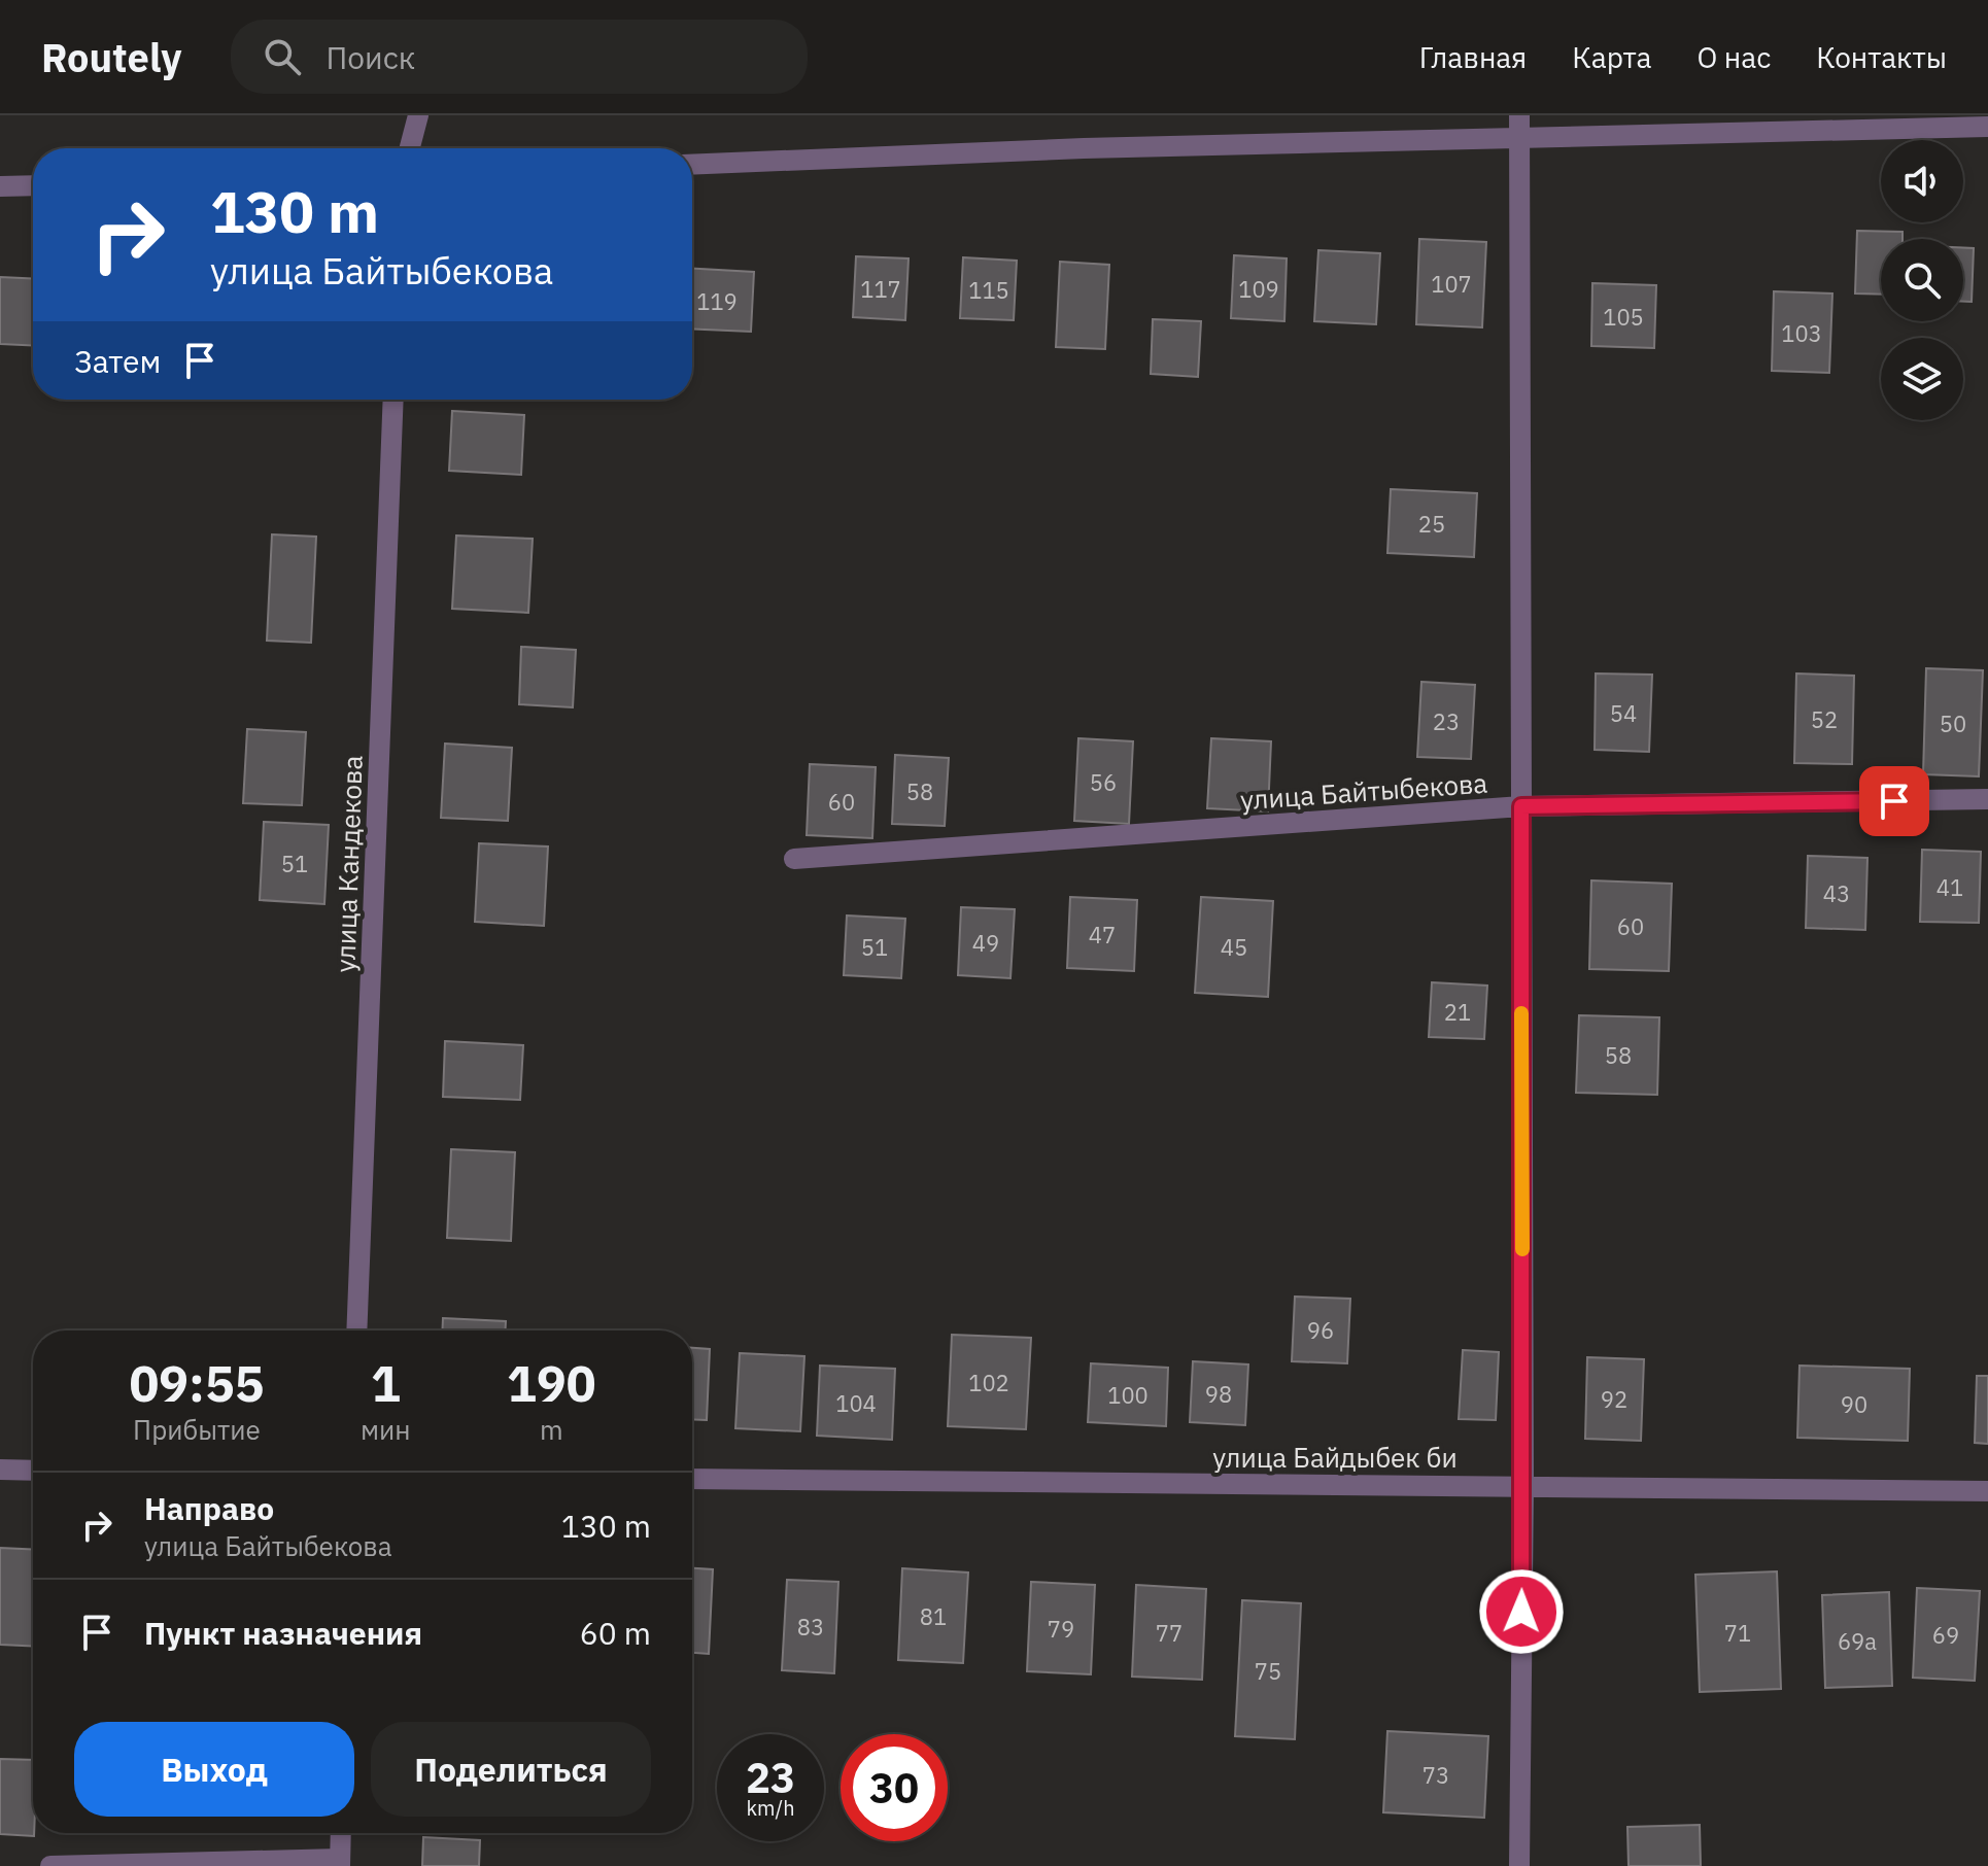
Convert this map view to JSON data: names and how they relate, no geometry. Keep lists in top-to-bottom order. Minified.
{"streets":{"street":["улица Байтыбекова","улица Кандекова","улица Байдыбек би"]},"house_numbers":["107","117","109","115","119","105","103","25","54","52","23","50","56","58","60","51","41","43","60","47","49","51","45","21","58","96","102","98","100","92","104","90","81","83","79","77","71","69","69а","75","73"],"page":{"header":"Routely","search":"Поиск","nav":["Главная","Карта","О нас","Контакты"],"turn":["130 m","улица Байтыбекова"],"then":"Затем","eta":["09:55","Прибытие","1","мин","190","m"],"list":[{"name":"Направо","note":"улица Байтыбекова","value":"130 m"},{"name":"Пункт назначения","value":"60 m"}],"buttons":["Выход","Поделиться"],"speed":"23 km/h","limit":"30"}}
